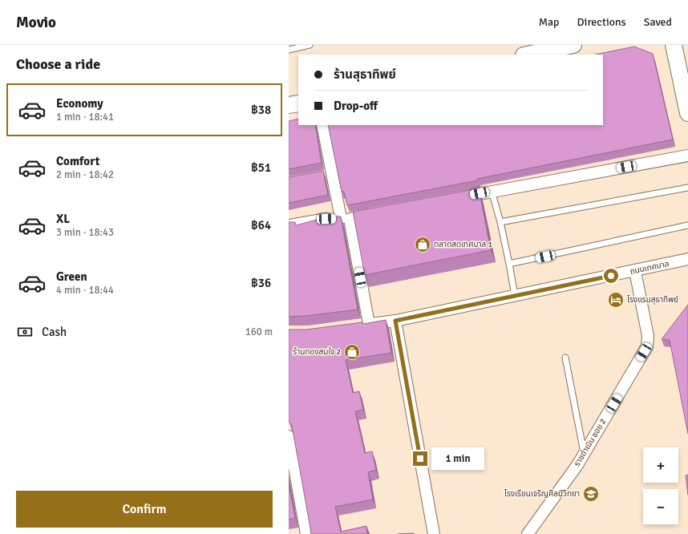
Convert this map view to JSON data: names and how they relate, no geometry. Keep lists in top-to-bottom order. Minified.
{"streets":{"street":["ถนนเทศบาล","ราชดำเนิน ซอย 2"]},"crossings":[["ถนนเทศบาล","ราชดำเนิน ซอย 2"]],"places":{"shop":["ตลาดสดเทศบาล 1","ร้านทองสมใจ 2"],"hotel":["โรงแรมสุธาทิพย์"],"school or university":["โรงเรียนเจริญศิลป์วิทยา"]},"page":{"header":"Movio","nav":["Map","Directions","Saved"],"heading":"Choose a ride","banner":["ร้านสุธาทิพย์","Drop-off"],"list":[{"name":"Economy","note":"1 min · 18:41","value":"฿38"},{"name":"Comfort","note":"2 min · 18:42","value":"฿51"},{"name":"XL","note":"3 min · 18:43","value":"฿64"},{"name":"Green","note":"4 min · 18:44","value":"฿36"}],"pay":["Cash","160 m"],"map_buttons":["+","−"],"bubble":"1 min","buttons":"Confirm"}}
